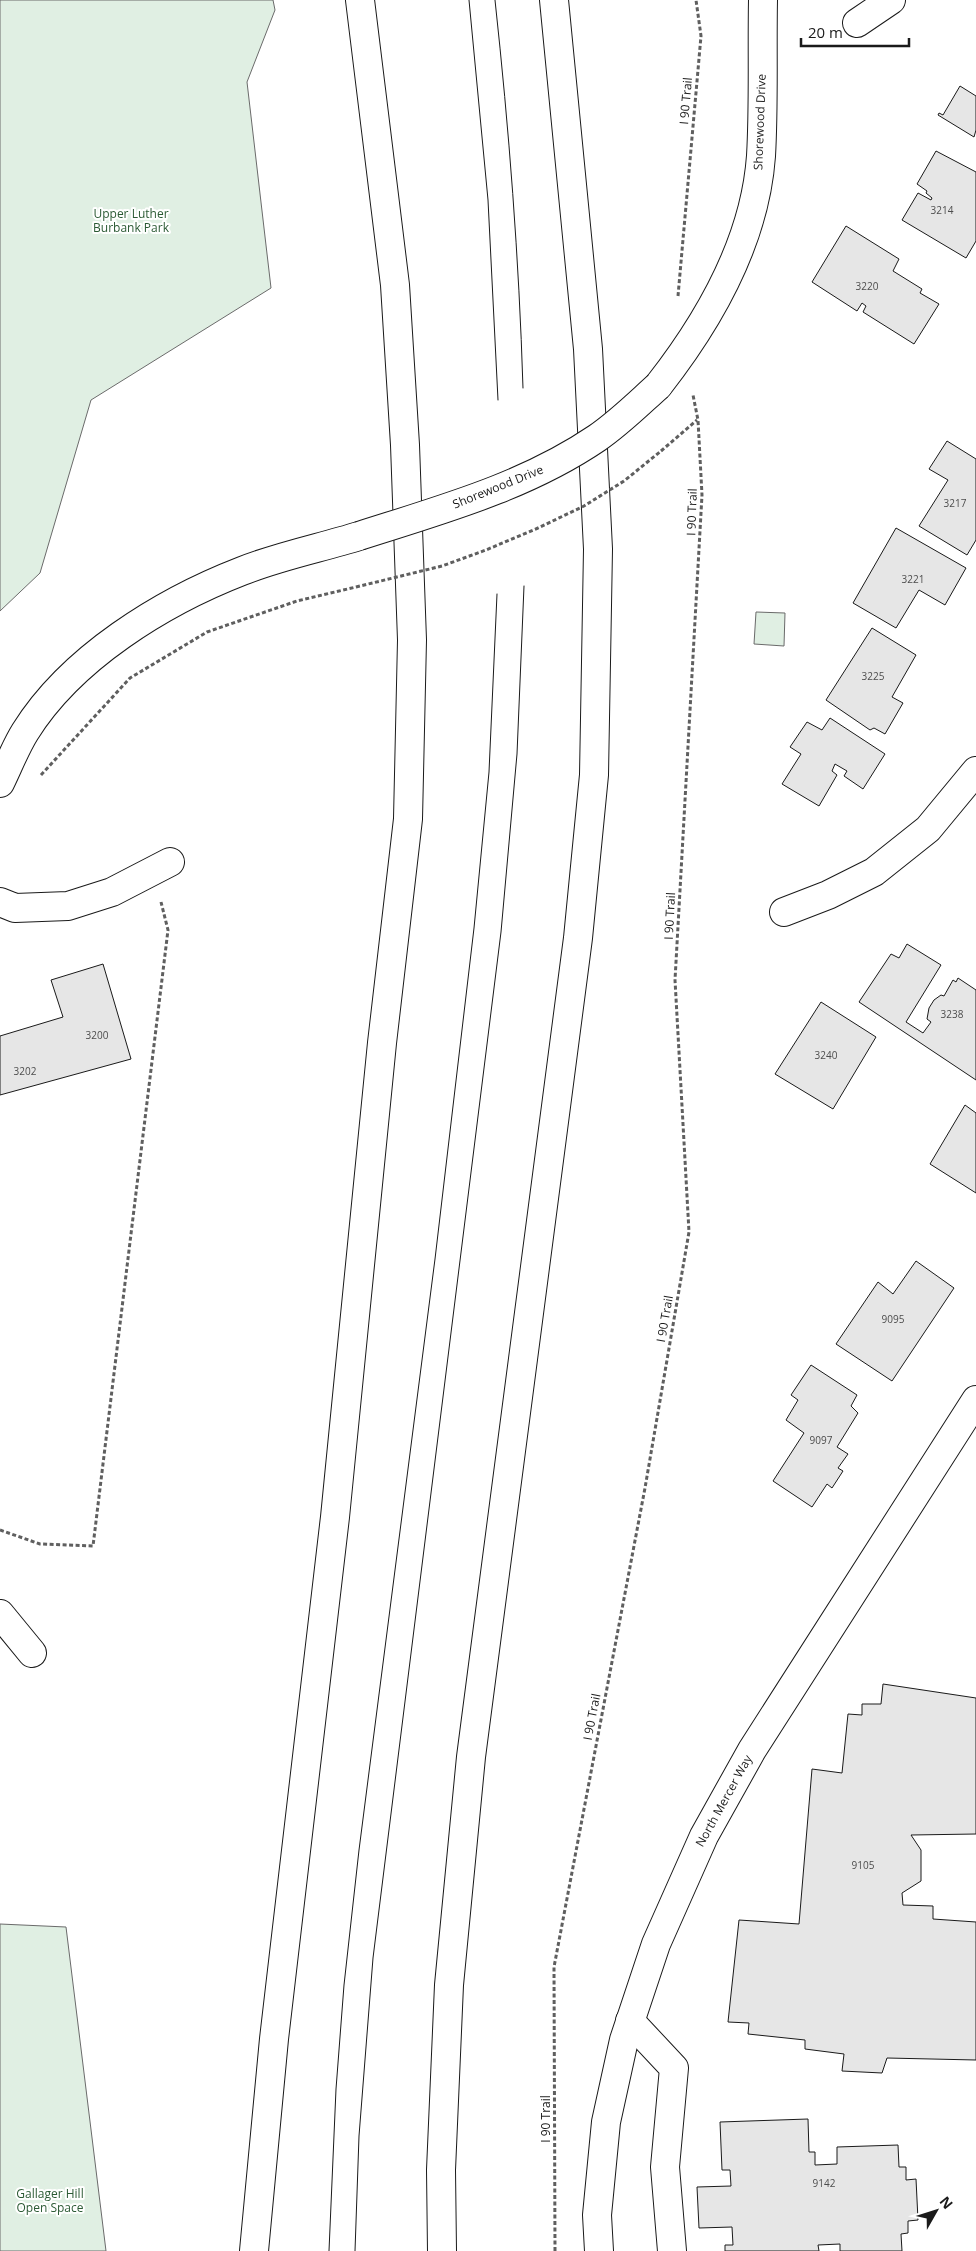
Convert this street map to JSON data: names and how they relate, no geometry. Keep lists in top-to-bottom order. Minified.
{"streets":{"main road":["Shorewood Drive","North Mercer Way"],"path":["I 90 Trail"]},"parks":["Upper Luther Burbank Park","Gallager Hill Open Space"],"house_numbers":["3214","3220","3217","3221","3225","3238","3200","3240","3202","9095","9097","9105","9142"],"scale_bar":"20 m","north":"top right"}
